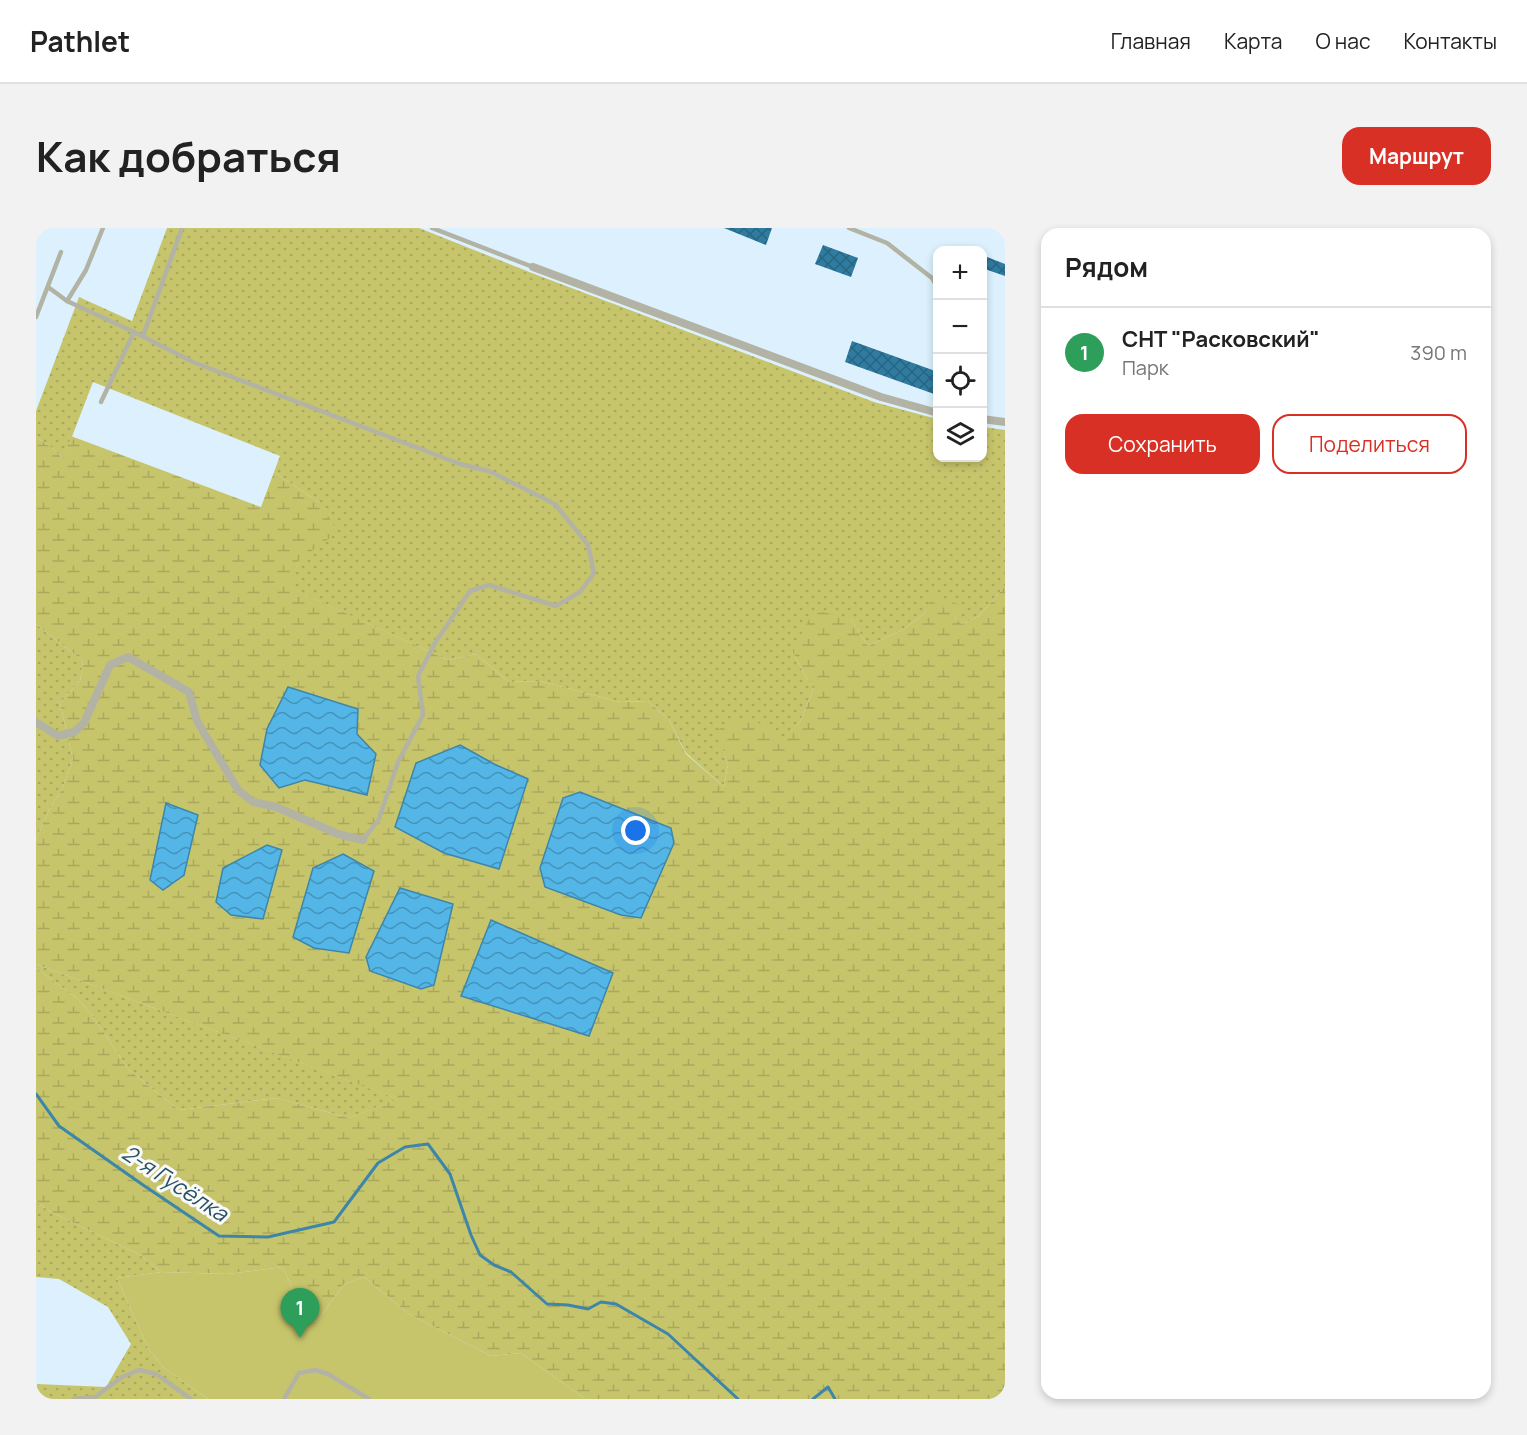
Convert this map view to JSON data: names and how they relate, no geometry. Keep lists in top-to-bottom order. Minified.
{"water":["2-я Гусёлка"],"page":{"header":"Pathlet","nav":["Главная","Карта","О нас","Контакты"],"title":"Как добраться","buttons":["Маршрут",["Сохранить","Поделиться"]],"heading":"Рядом","map_buttons":["+","−"],"list":[{"mark":"1","name":"СНТ \"Расковский\"","note":"Парк","value":"390 m"}],"pins":"1"}}
